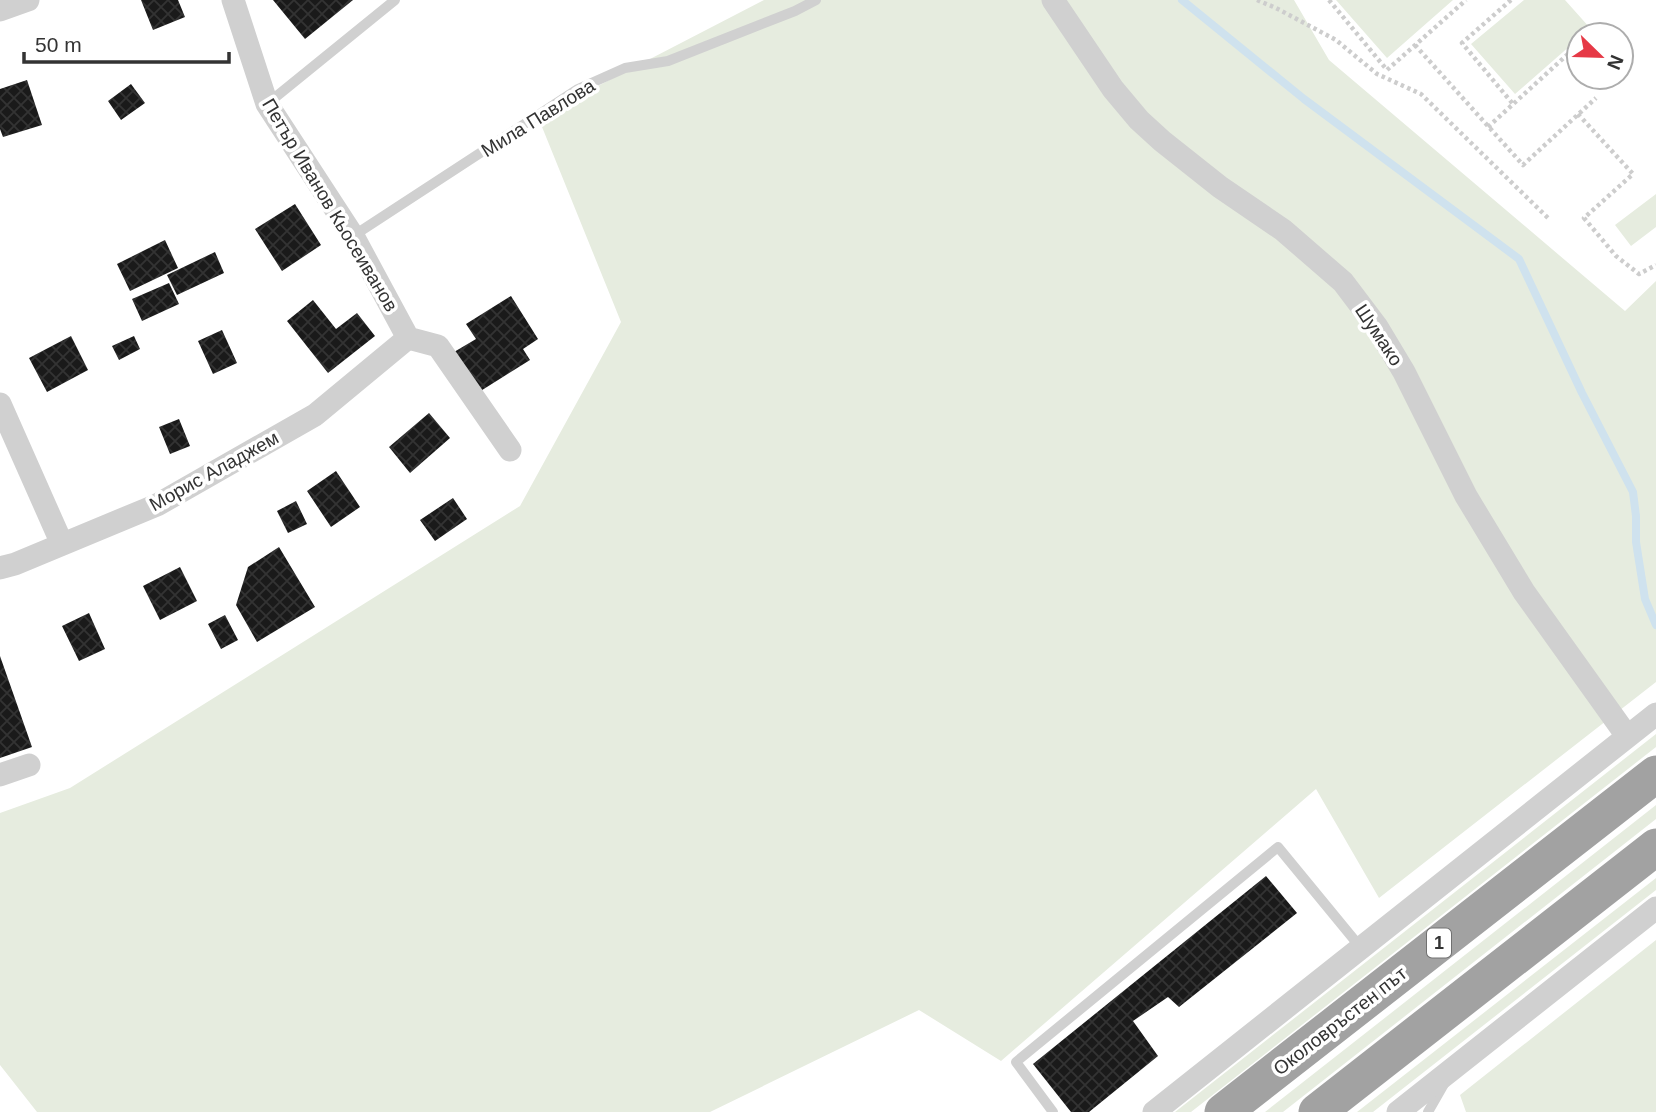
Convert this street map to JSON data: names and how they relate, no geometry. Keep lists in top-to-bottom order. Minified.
{"streets":{"highway":["1","Околовръстен път"],"street":["Петър Иванов Кьосеиванов","Шумако","Морис Аладжем"],"lane":["Мила Павлова"]},"crossings":[["Мила Павлова","Петър Иванов Кьосеиванов"],["Петър Иванов Кьосеиванов","Морис Аладжем"]],"scale_bar":"50 m","north":"bottom right"}
